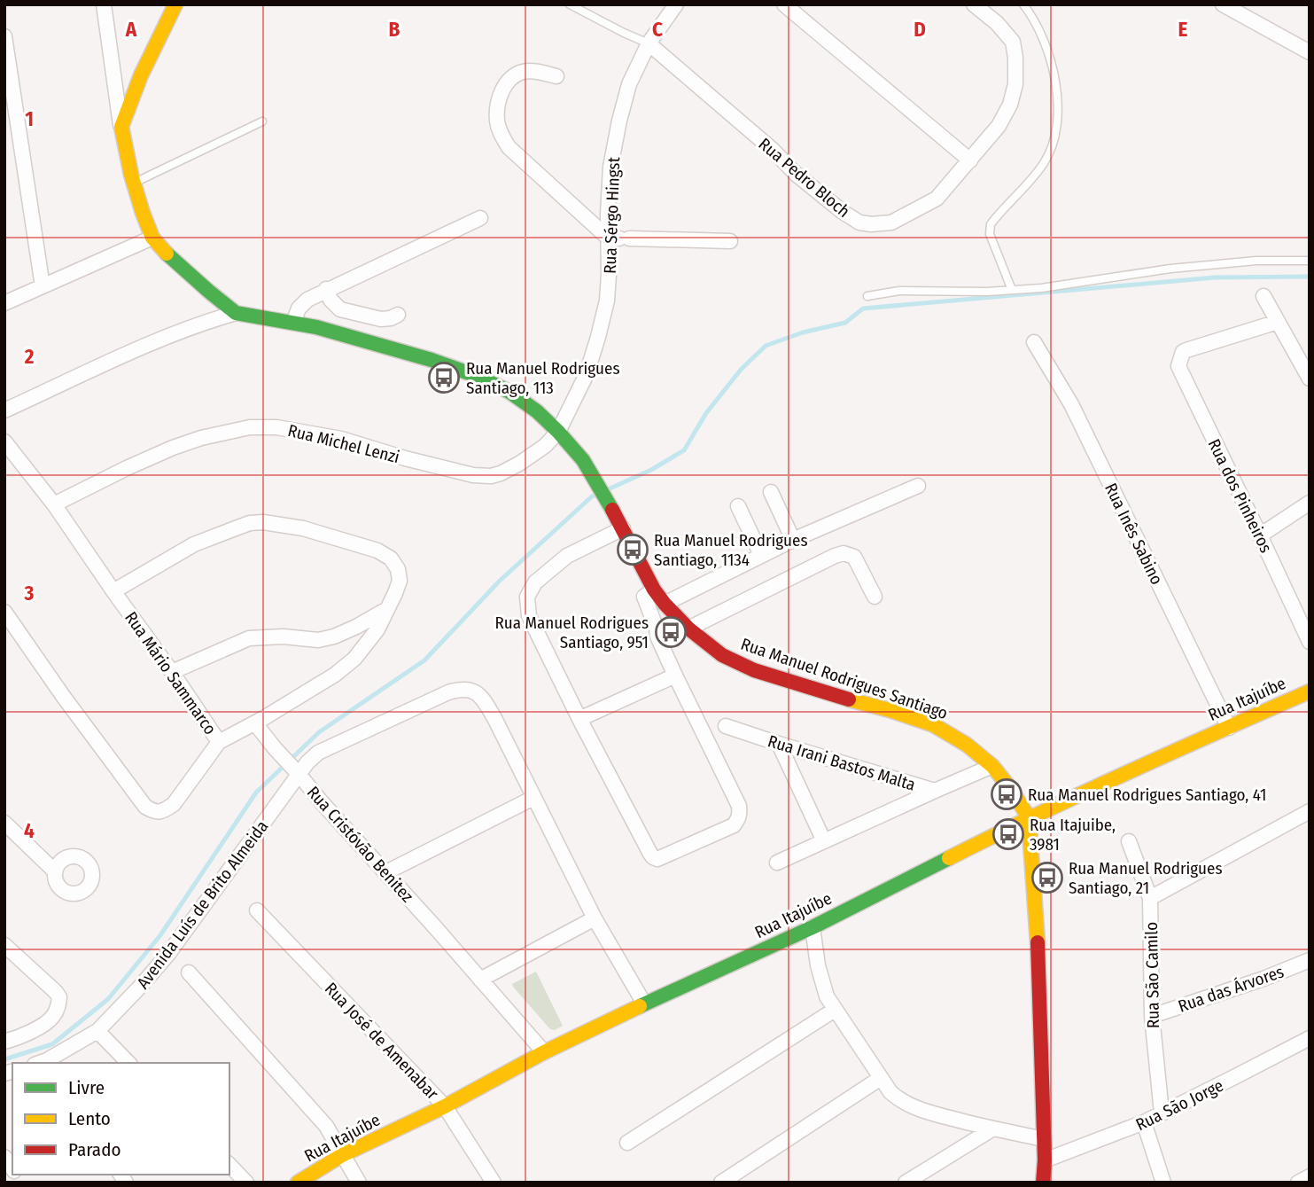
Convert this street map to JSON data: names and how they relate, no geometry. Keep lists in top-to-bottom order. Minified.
{"streets":{"main road":["Rua Manuel Rodrigues Santiago","Rua Itajuíbe"],"street":["Rua Pedro Bloch","Rua Sérgo Hingst","Rua Michel Lenzi","Rua dos Pinheiros","Rua Inês Sabino","Rua Mário Sammarco","Rua Irani Bastos Malta","Rua Cristóvão Benitez","Avenida Luís de Brito Almeida","Rua São Camilo","Rua das Árvores","Rua José de Amenabar","Rua São Jorge"]},"crossings":[["Rua Pedro Bloch","Rua Sérgo Hingst"],["Rua Sérgo Hingst","Rua Michel Lenzi"],["Rua Sérgo Hingst","Rua Manuel Rodrigues Santiago"],["Rua Michel Lenzi","Rua Mário Sammarco"],["Rua Michel Lenzi","Rua Manuel Rodrigues Santiago"],["Rua Inês Sabino","Rua Itajuíbe"],["Rua Manuel Rodrigues Santiago","Rua Itajuíbe"],["Rua Manuel Rodrigues Santiago","Rua Irani Bastos Malta"],["Rua Manuel Rodrigues Santiago","Rua São Jorge"],["Rua Itajuíbe","Rua Cristóvão Benitez"],["Rua Itajuíbe","Rua José de Amenabar"],["Rua Cristóvão Benitez","Avenida Luís de Brito Almeida"],["Rua São Camilo","Rua das Árvores"],["Rua São Camilo","Rua São Jorge"]],"places":{"bus stop":["Rua Manuel Rodrigues Santiago, 113","Rua Manuel Rodrigues Santiago, 1134","Rua Manuel Rodrigues Santiago, 951","Rua Manuel Rodrigues Santiago, 41","Rua Itajuibe, 3981","Rua Manuel Rodrigues Santiago, 21"]},"legend":["Livre","Lento","Parado"],"grid":{"columns":["A","B","C","D","E"],"rows":["1","2","3","4"]}}
